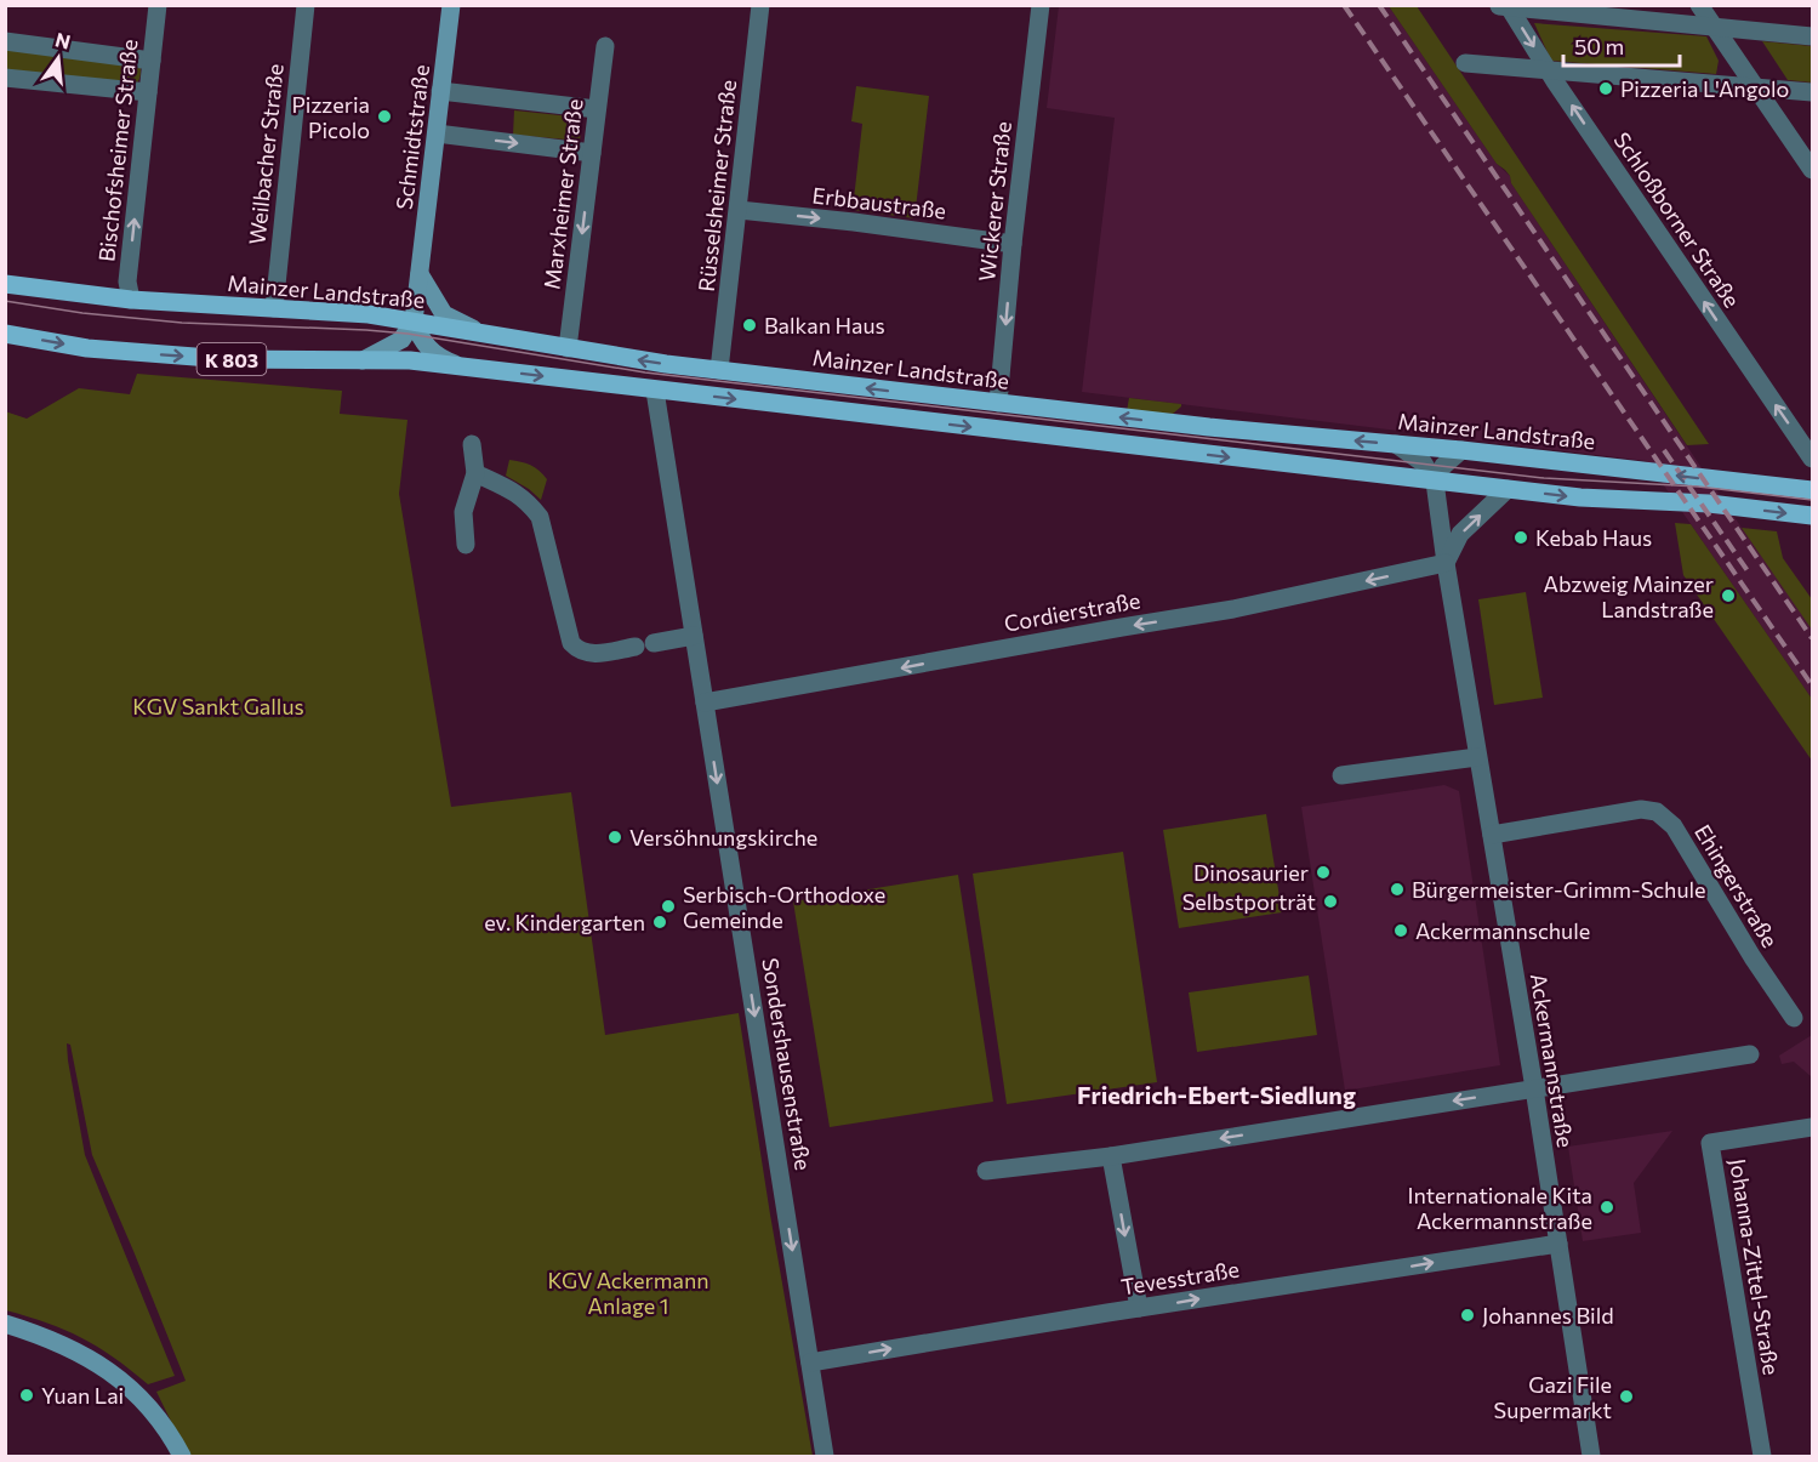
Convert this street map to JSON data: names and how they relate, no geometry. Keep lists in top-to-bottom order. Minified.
{"streets":{"main road":["Schmidtstraße","Mainzer Landstraße","K 803"],"street":["Bischofsheimer Straße","Weilbacher Straße","Rüsselsheimer Straße","Marxheimer Straße","Wickerer Straße","Erbbaustraße","Schloßborner Straße","Cordierstraße","Ehingerstraße","Ackermannstraße","Sondershausenstraße","Johanna-Zittel-Straße","Tevesstraße"]},"crossings":[["Schmidtstraße","Mainzer Landstraße"],["Bischofsheimer Straße","Mainzer Landstraße"],["Weilbacher Straße","Mainzer Landstraße"],["Rüsselsheimer Straße","Erbbaustraße"],["Rüsselsheimer Straße","Mainzer Landstraße"],["Marxheimer Straße","Mainzer Landstraße"],["Wickerer Straße","Erbbaustraße"],["Wickerer Straße","Mainzer Landstraße"],["Cordierstraße","Ackermannstraße"],["Cordierstraße","Sondershausenstraße"],["Ehingerstraße","Ackermannstraße"],["Ackermannstraße","Tevesstraße"],["Sondershausenstraße","Tevesstraße"]],"one_way":["Bischofsheimer Straße","Marxheimer Straße","Wickerer Straße","Erbbaustraße","Cordierstraße","Sondershausenstraße"],"districts":["Friedrich-Ebert-Siedlung"],"parks":["KGV Sankt Gallus","KGV Ackermann Anlage 1"],"places":["Pizzeria L'Angolo","Pizzeria Picolo","Balkan Haus","Kebab Haus","Abzweig Mainzer Landstraße","Versöhnungskirche","Dinosaurier","Bürgermeister-Grimm-Schule","Selbstporträt","Serbisch-Orthodoxe Gemeinde","ev. Kindergarten","Ackermannschule","Internationale Kita Ackermannstraße","Johannes Bild","Yuan Lai","Gazi File Supermarkt"],"scale_bar":"50 m","north":"top"}
